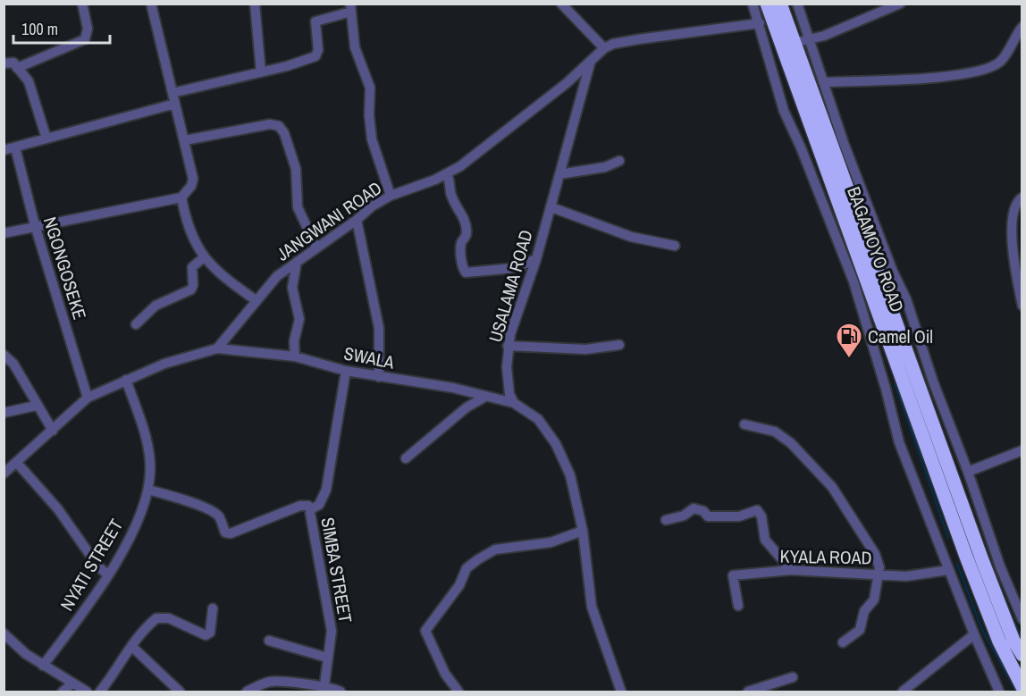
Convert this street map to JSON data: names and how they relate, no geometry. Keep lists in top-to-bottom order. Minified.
{"streets":{"highway":["BAGAMOYO ROAD"],"street":["JANGWANI ROAD","NGONGOSEKE","USALAMA ROAD","SWALA","KYALA ROAD","NYATI STREET","SIMBA STREET"]},"crossings":[["JANGWANI ROAD","USALAMA ROAD"],["JANGWANI ROAD","SWALA"],["USALAMA ROAD","SWALA"],["SWALA","SIMBA STREET"]],"places":{"fuel station":["Camel Oil"]},"scale_bar":"100 m"}
